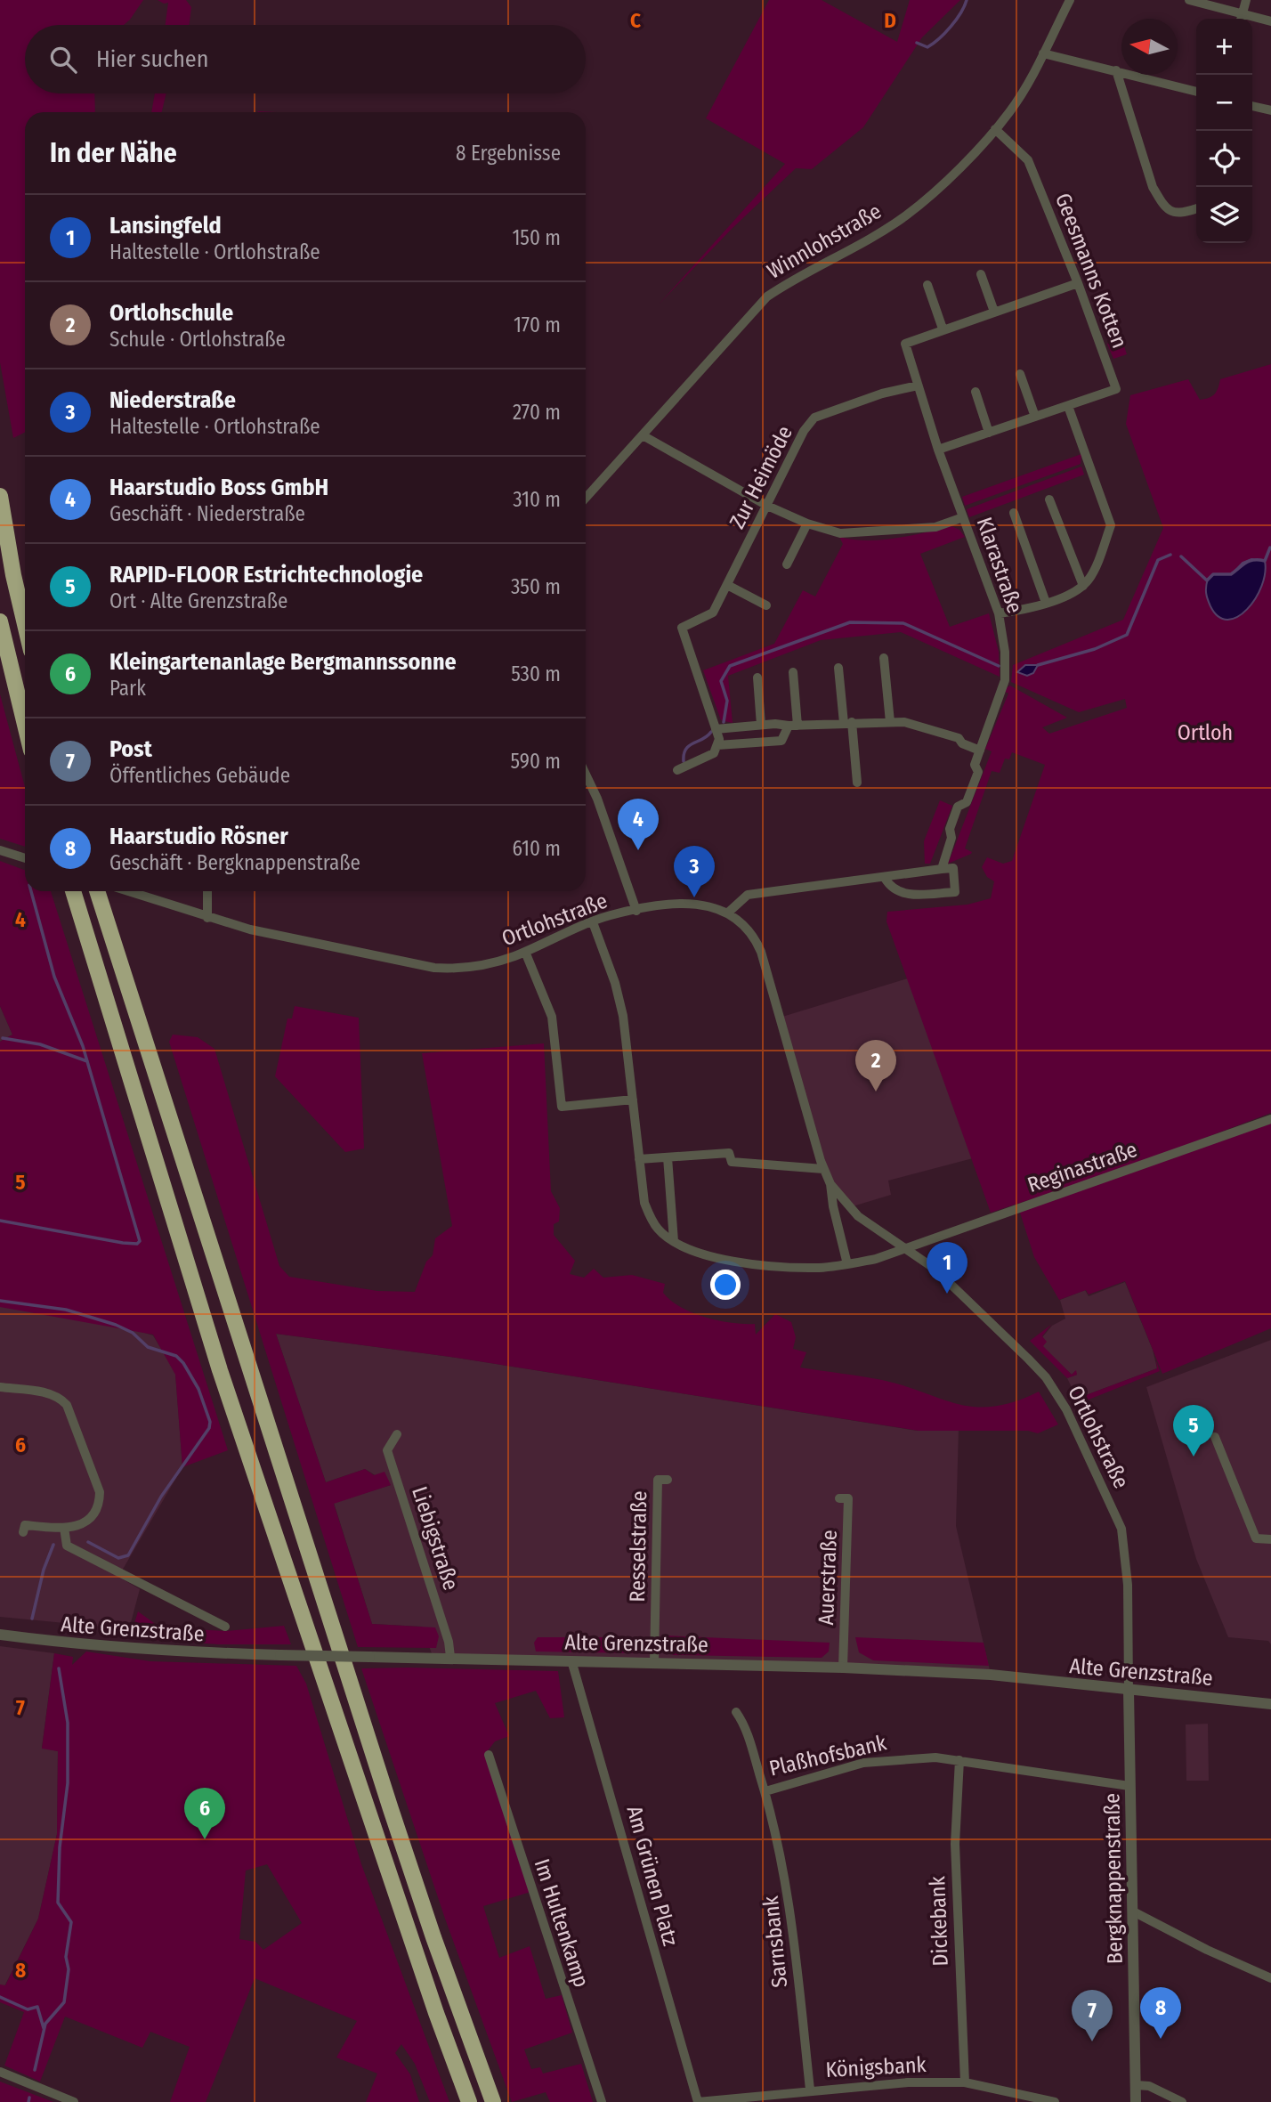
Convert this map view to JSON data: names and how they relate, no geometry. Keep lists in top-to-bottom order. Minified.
{"streets":{"street":["Winnlohstraße","Geesmanns Kotten","Zur Heimöde","Klarastraße","Ortlohstraße","Reginastraße","Liebigstraße","Resselstraße","Auerstraße","Alte Grenzstraße","Plaßhofsbank","Am Grünen Platz","Bergknappenstraße","Dickebank","Im Hultenkamp","Sarnsbank","Königsbank"]},"crossings":[["Winnlohstraße","Geesmanns Kotten"],["Geesmanns Kotten","Klarastraße"],["Zur Heimöde","Klarastraße"],["Ortlohstraße","Reginastraße"],["Ortlohstraße","Alte Grenzstraße"],["Ortlohstraße","Bergknappenstraße"],["Liebigstraße","Alte Grenzstraße"],["Resselstraße","Alte Grenzstraße"],["Auerstraße","Alte Grenzstraße"],["Alte Grenzstraße","Am Grünen Platz"],["Alte Grenzstraße","Bergknappenstraße"],["Plaßhofsbank","Bergknappenstraße"],["Plaßhofsbank","Dickebank"],["Plaßhofsbank","Sarnsbank"],["Am Grünen Platz","Königsbank"],["Dickebank","Königsbank"],["Sarnsbank","Königsbank"]],"parks":["Ortloh"],"north":"left","page":{"map_buttons":["+","−"],"search":"Hier suchen","heading":["In der Nähe","8 Ergebnisse"],"list":[{"mark":"1","name":"Lansingfeld","note":"Haltestelle · Ortlohstraße","value":"150 m"},{"mark":"2","name":"Ortlohschule","note":"Schule · Ortlohstraße","value":"170 m"},{"mark":"3","name":"Niederstraße","note":"Haltestelle · Ortlohstraße","value":"270 m"},{"mark":"4","name":"Haarstudio Boss GmbH","note":"Geschäft · Niederstraße","value":"310 m"},{"mark":"5","name":"RAPID-FLOOR Estrichtechnologie","note":"Ort · Alte Grenzstraße","value":"350 m"},{"mark":"6","name":"Kleingartenanlage Bergmannssonne","note":"Park","value":"530 m"},{"mark":"7","name":"Post","note":"Öffentliches Gebäude","value":"590 m"},{"mark":"8","name":"Haarstudio Rösner","note":"Geschäft · Bergknappenstraße","value":"610 m"}],"pins":["4","3","2","1","5","6","8","7"]},"grid":{"columns":["C","D"],"rows":["4","5","6","7","8"]}}
